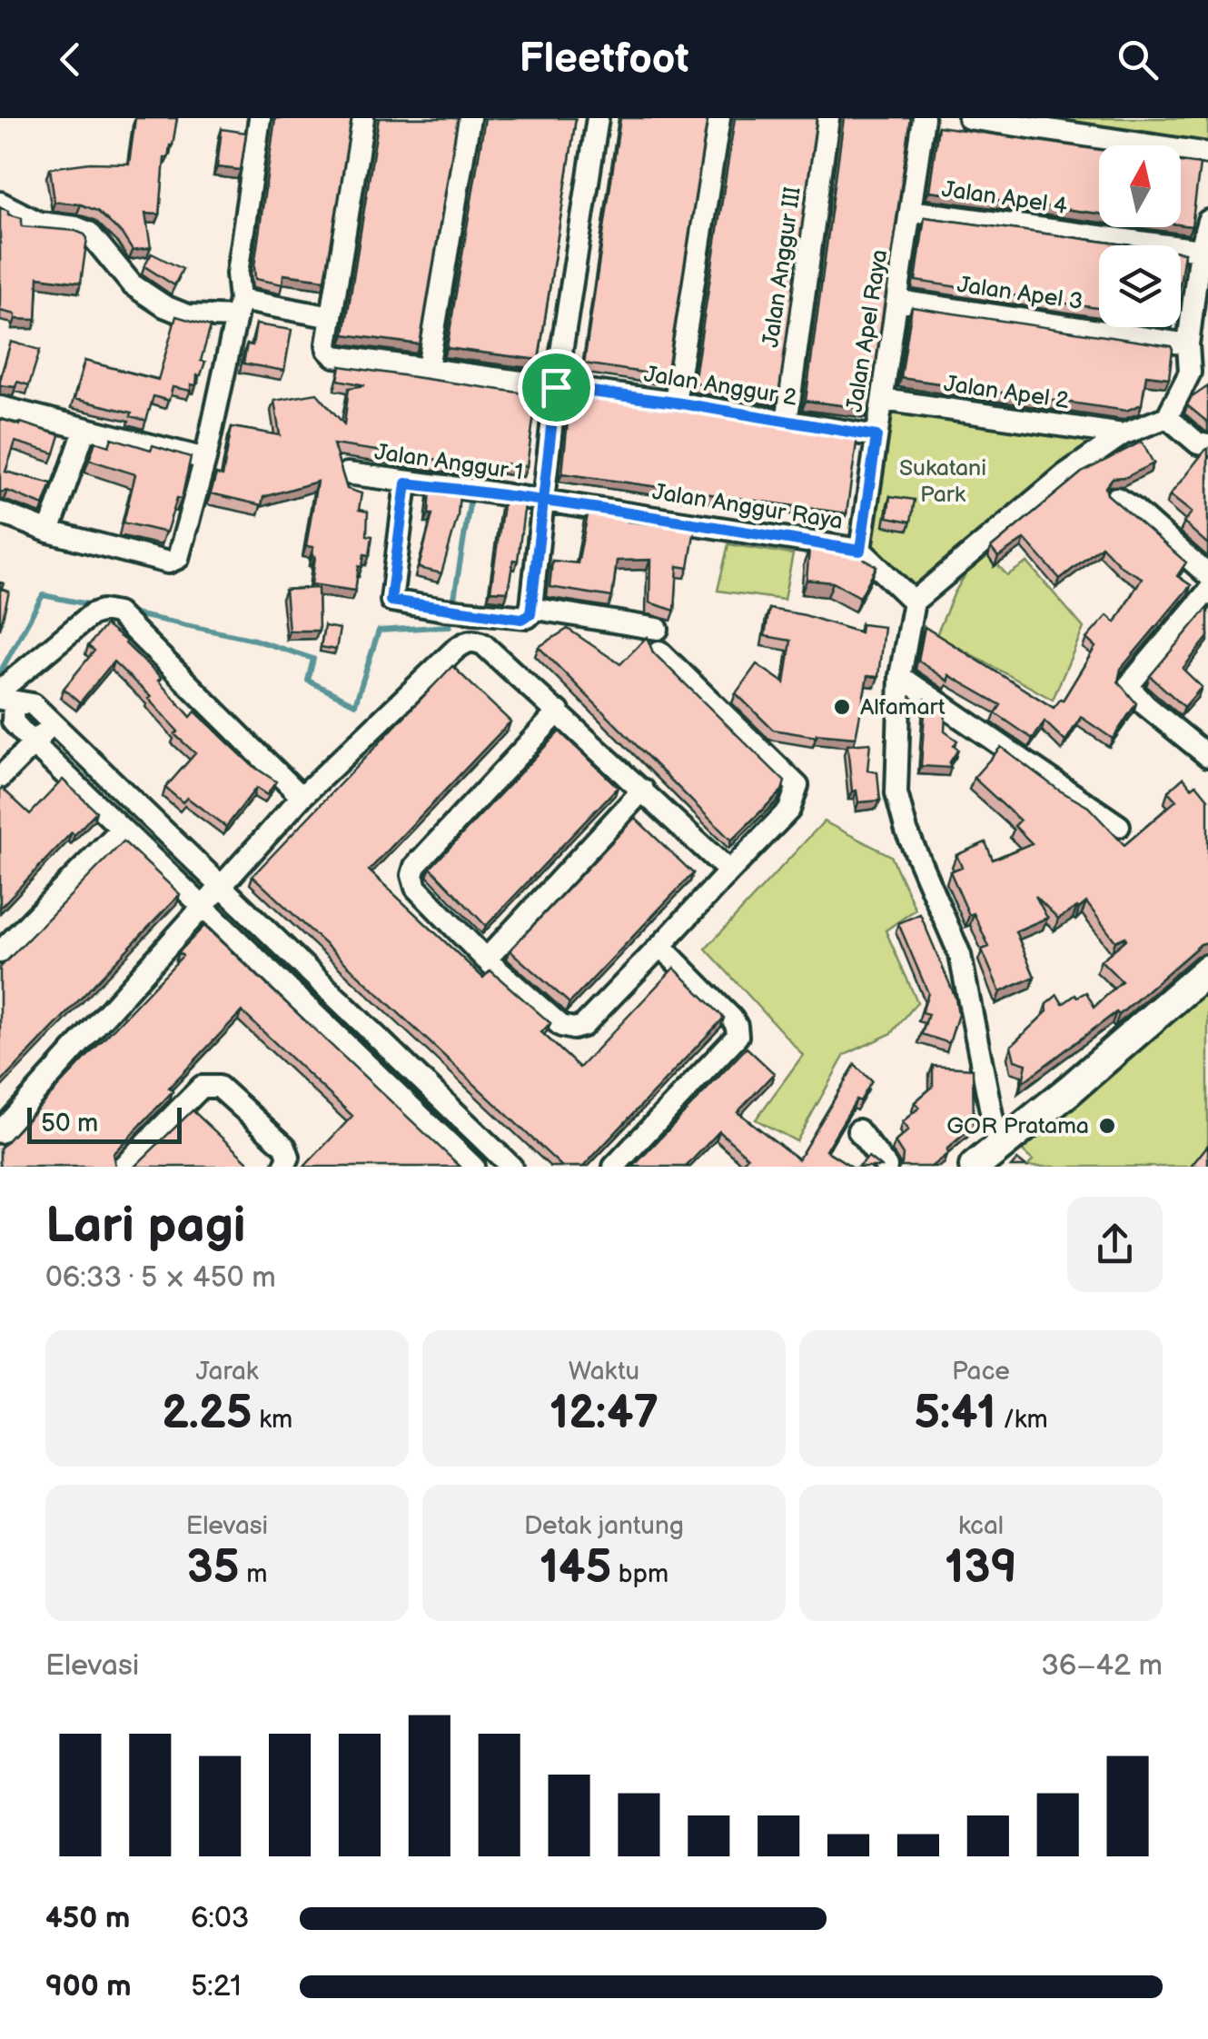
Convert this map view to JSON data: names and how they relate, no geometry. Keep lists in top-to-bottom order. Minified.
{"streets":{"street":["Jalan Apel 4","Jalan Anggur III","Jalan Apel 3","Jalan Apel Raya","Jalan Anggur 2","Jalan Apel 2","Jalan Anggur 1","Jalan Anggur Raya"]},"crossings":[["Jalan Apel 4","Jalan Apel Raya"],["Jalan Anggur III","Jalan Anggur 2"],["Jalan Apel 3","Jalan Apel Raya"],["Jalan Apel Raya","Jalan Anggur 2"],["Jalan Apel Raya","Jalan Apel 2"],["Jalan Apel Raya","Jalan Anggur Raya"],["Jalan Anggur 1","Jalan Anggur Raya"]],"parks":["Sukatani Park"],"places":["Alfamart","GOR Pratama"],"scale_bar":"50 m","north":"top","page":{"header":"Fleetfoot","scale":"50 m","heading":["Lari pagi","06:33 · 5 × 450 m"],"stats":[["Jarak","2.25 km"],["Waktu","12:47"],["Pace","5:41 /km"],["Elevasi","35 m"],["Detak jantung","145 bpm"],["kcal","139"]],"chart":["Elevasi","36–42 m"],"list":[{"name":"450 m","note":"6:03"},{"name":"900 m","note":"5:21"}]}}
